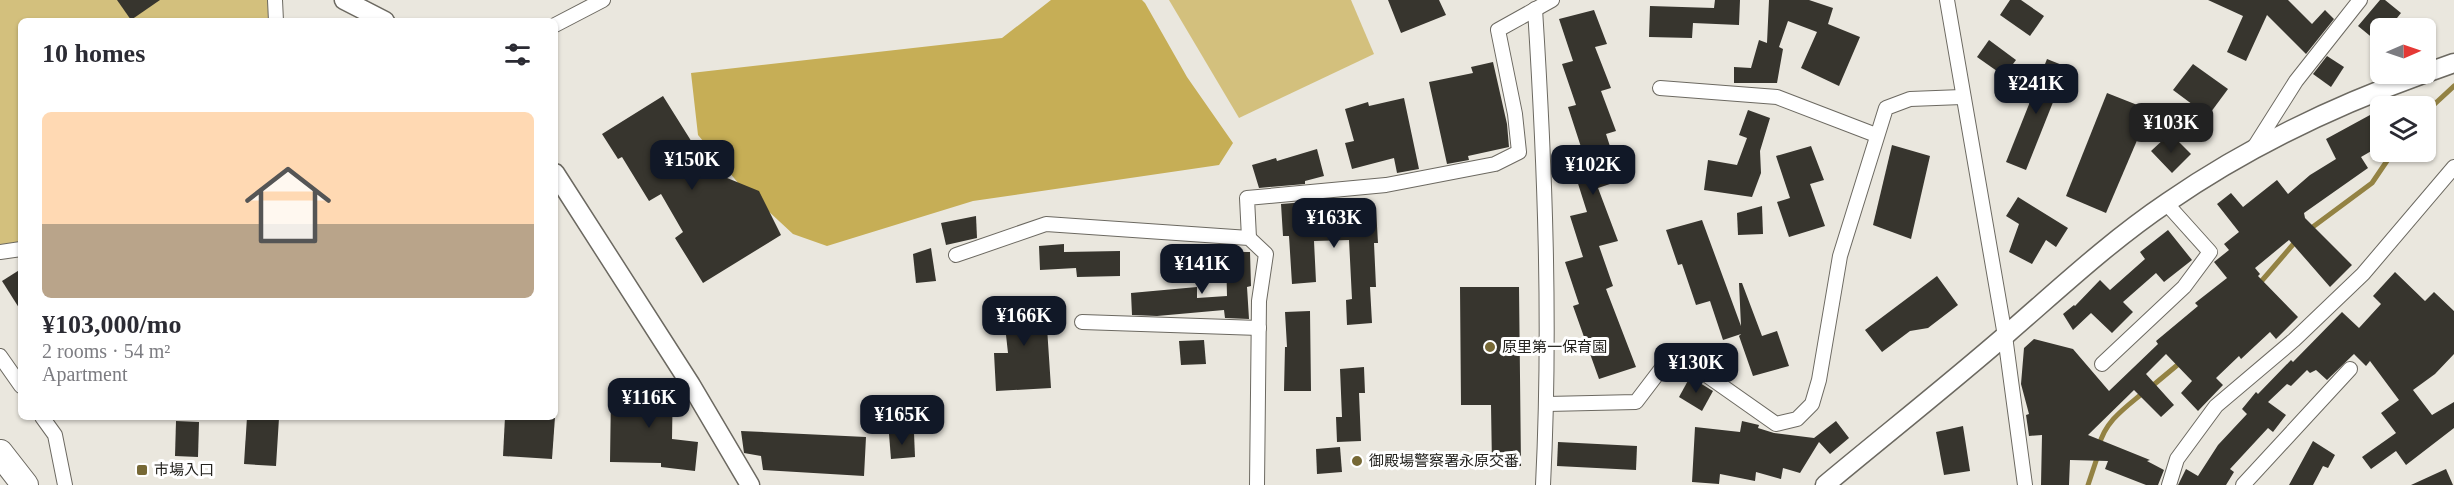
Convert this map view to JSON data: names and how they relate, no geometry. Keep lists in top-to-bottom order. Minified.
{"places":{"other":["原里第一保育園","御殿場警察署永原交番"],"transit":["市場入口"]},"north":"right","page":{"heading":"10 homes","price":["¥241K","¥103K","¥150K","¥102K","¥163K","¥141K","¥166K","¥130K","¥116K","¥165K"],"list":[{"name":"¥103,000/mo","note":"2 rooms · 54 m² · Apartment"}]}}
